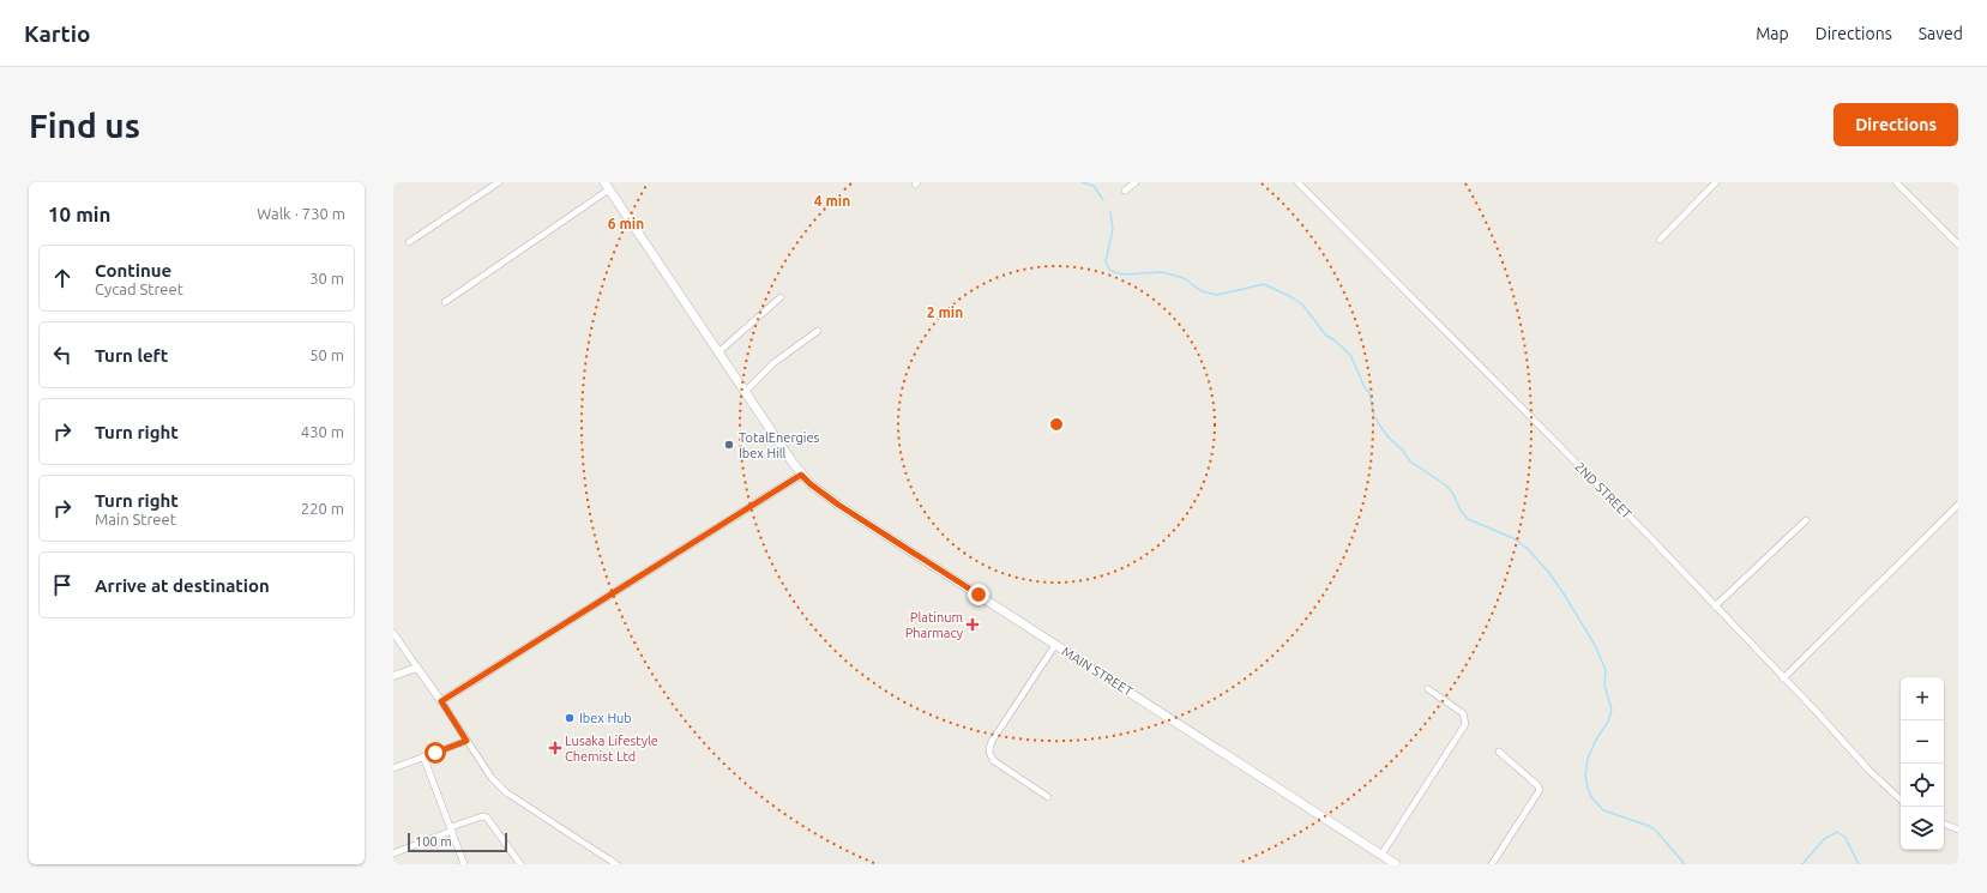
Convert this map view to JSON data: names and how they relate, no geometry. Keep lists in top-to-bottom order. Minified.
{"streets":{"main road":["MAIN STREET"],"street":["2ND STREET"]},"places":{"other":["TotalEnergies Ibex Hill","Ibex Hub"],"health":["Platinum Pharmacy","Lusaka Lifestyle Chemist Ltd"]},"scale_bar":"100 m","page":{"header":"Kartio","nav":["Map","Directions","Saved"],"buttons":"Directions","title":"Find us","heading":["10 min","Walk · 730 m"],"list":[["Continue","Cycad Street","30 m"],["Turn left","50 m"],["Turn right","430 m"],["Turn right","Main Street","220 m"],"Arrive at destination"],"map_buttons":["+","−"],"scale":"100 m"},"rings":["4 min","6 min","2 min"]}
